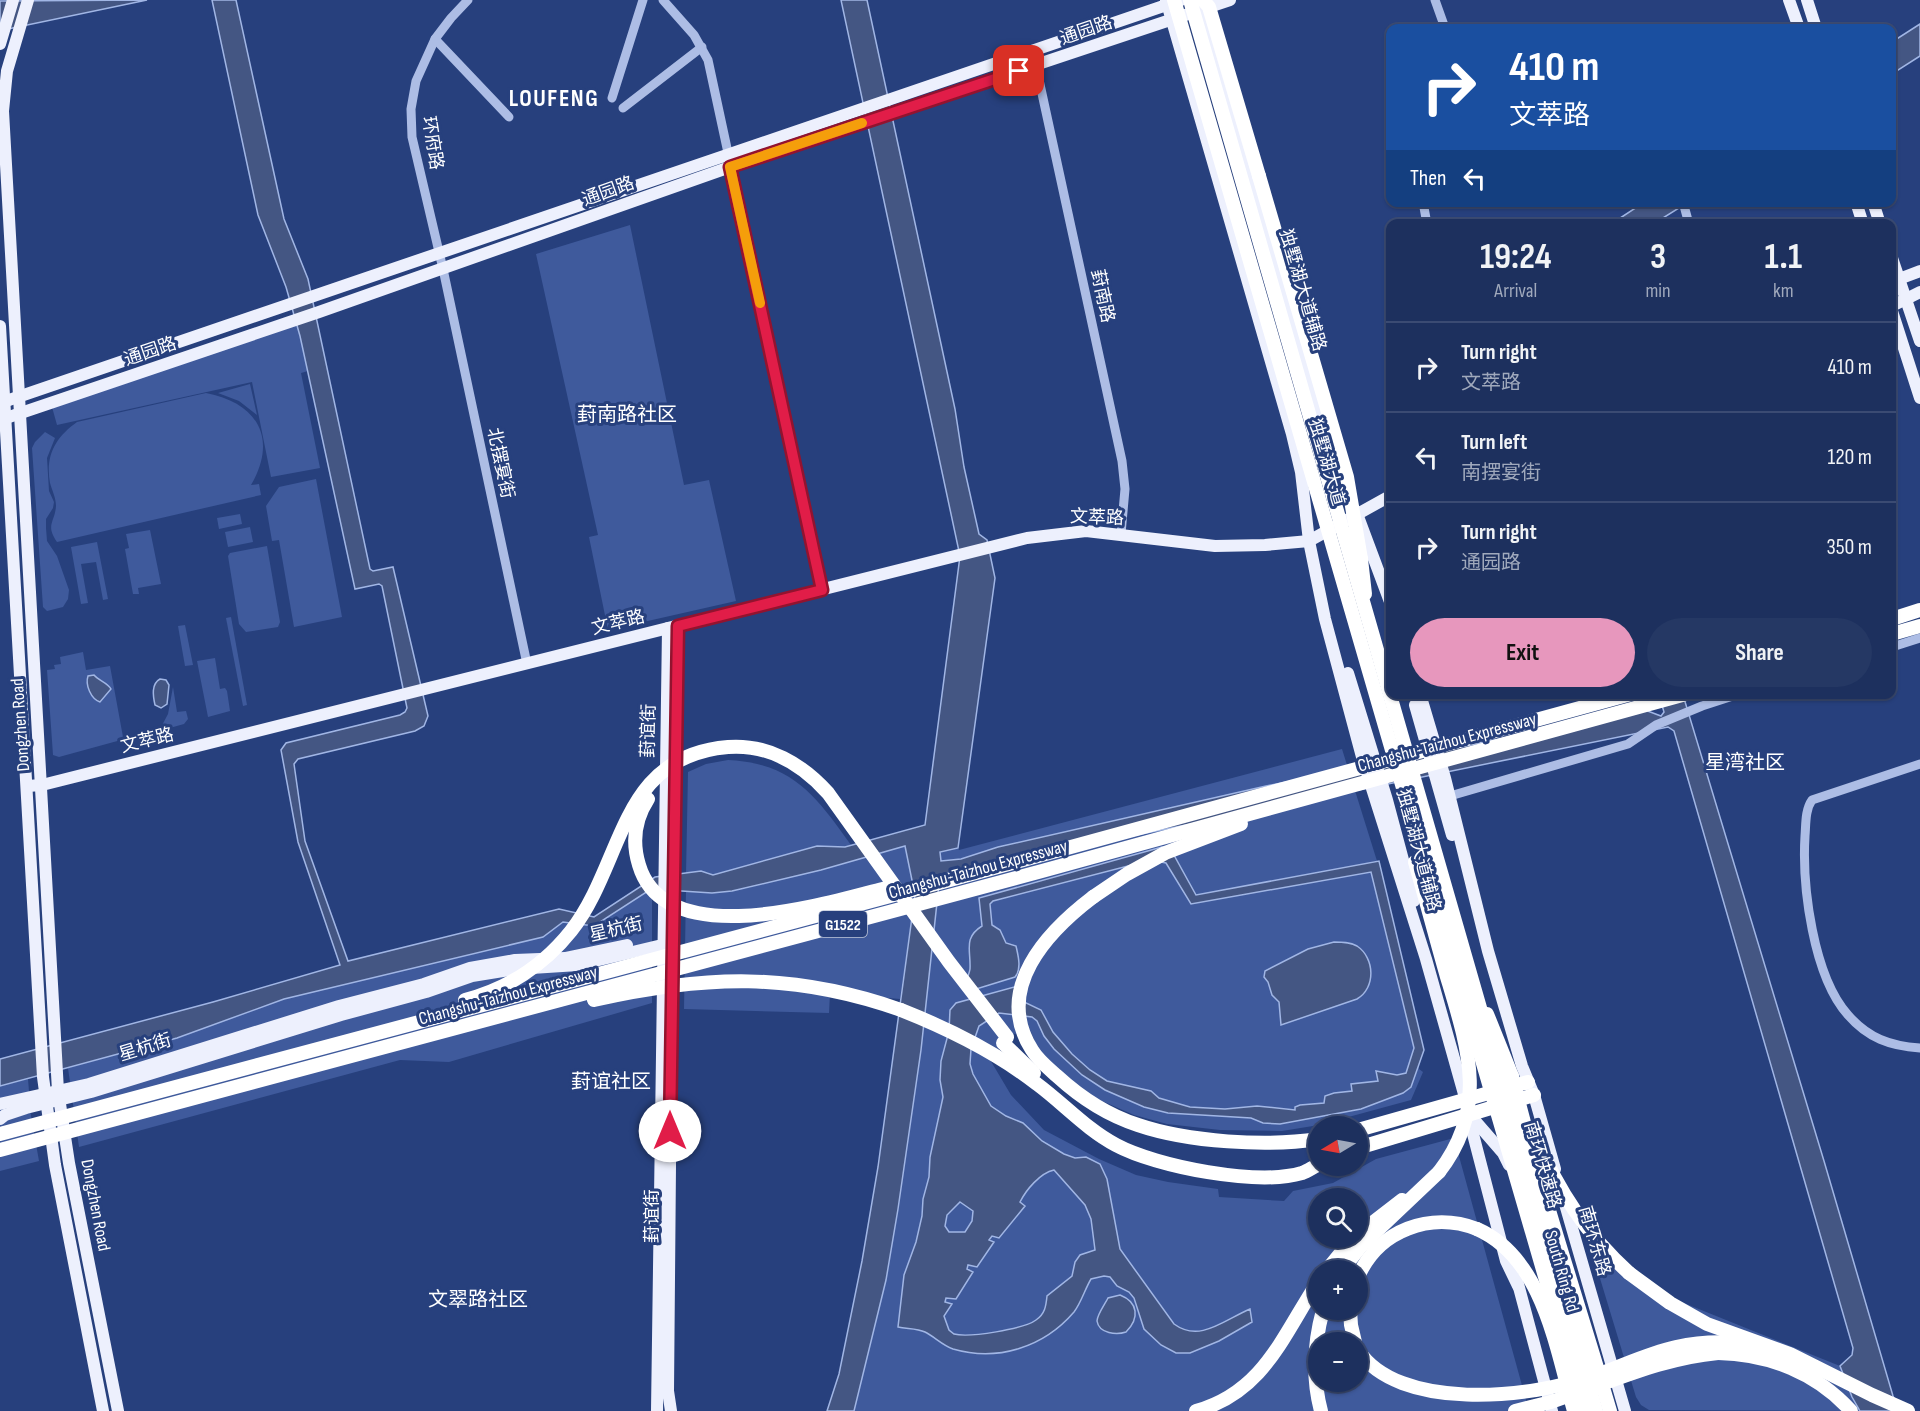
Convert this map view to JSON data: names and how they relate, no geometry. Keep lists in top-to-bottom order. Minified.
{"streets":{"highway":["独墅湖大道","Changshu-Taizhou Expressway","G1522","南环快速路","South Ring Rd"],"main road":["通园路","独墅湖大道辅路","文萃路","Dongzhen Road","葑谊街","星杭街","南环东路"],"street":["环府路","葑南路","北摆宴街"]},"crossings":[["通园路","环府路"],["通园路","独墅湖大道辅路"],["通园路","葑南路"],["通园路","独墅湖大道"],["通园路","北摆宴街"],["通园路","Dongzhen Road"],["环府路","北摆宴街"],["独墅湖大道辅路","独墅湖大道"],["独墅湖大道辅路","文萃路"],["独墅湖大道辅路","南环东路"],["葑南路","文萃路"],["独墅湖大道","南环快速路"],["独墅湖大道","South Ring Rd"],["北摆宴街","文萃路"],["文萃路","Dongzhen Road"],["文萃路","葑谊街"],["Dongzhen Road","星杭街"],["葑谊街","星杭街"],["南环快速路","South Ring Rd"]],"districts":["LOUFENG","葑南路社区","星湾社区","葑谊社区","文翠路社区"],"north":"left","page":{"turn":["410 m","文萃路"],"then":"Then","eta":["19:24","Arrival","3","min","1.1","km"],"list":[{"name":"Turn right","note":"文萃路","value":"410 m"},{"name":"Turn left","note":"南摆宴街","value":"120 m"},{"name":"Turn right","note":"通园路","value":"350 m"}],"buttons":["Exit","Share"],"map_buttons":["+","−"]}}
